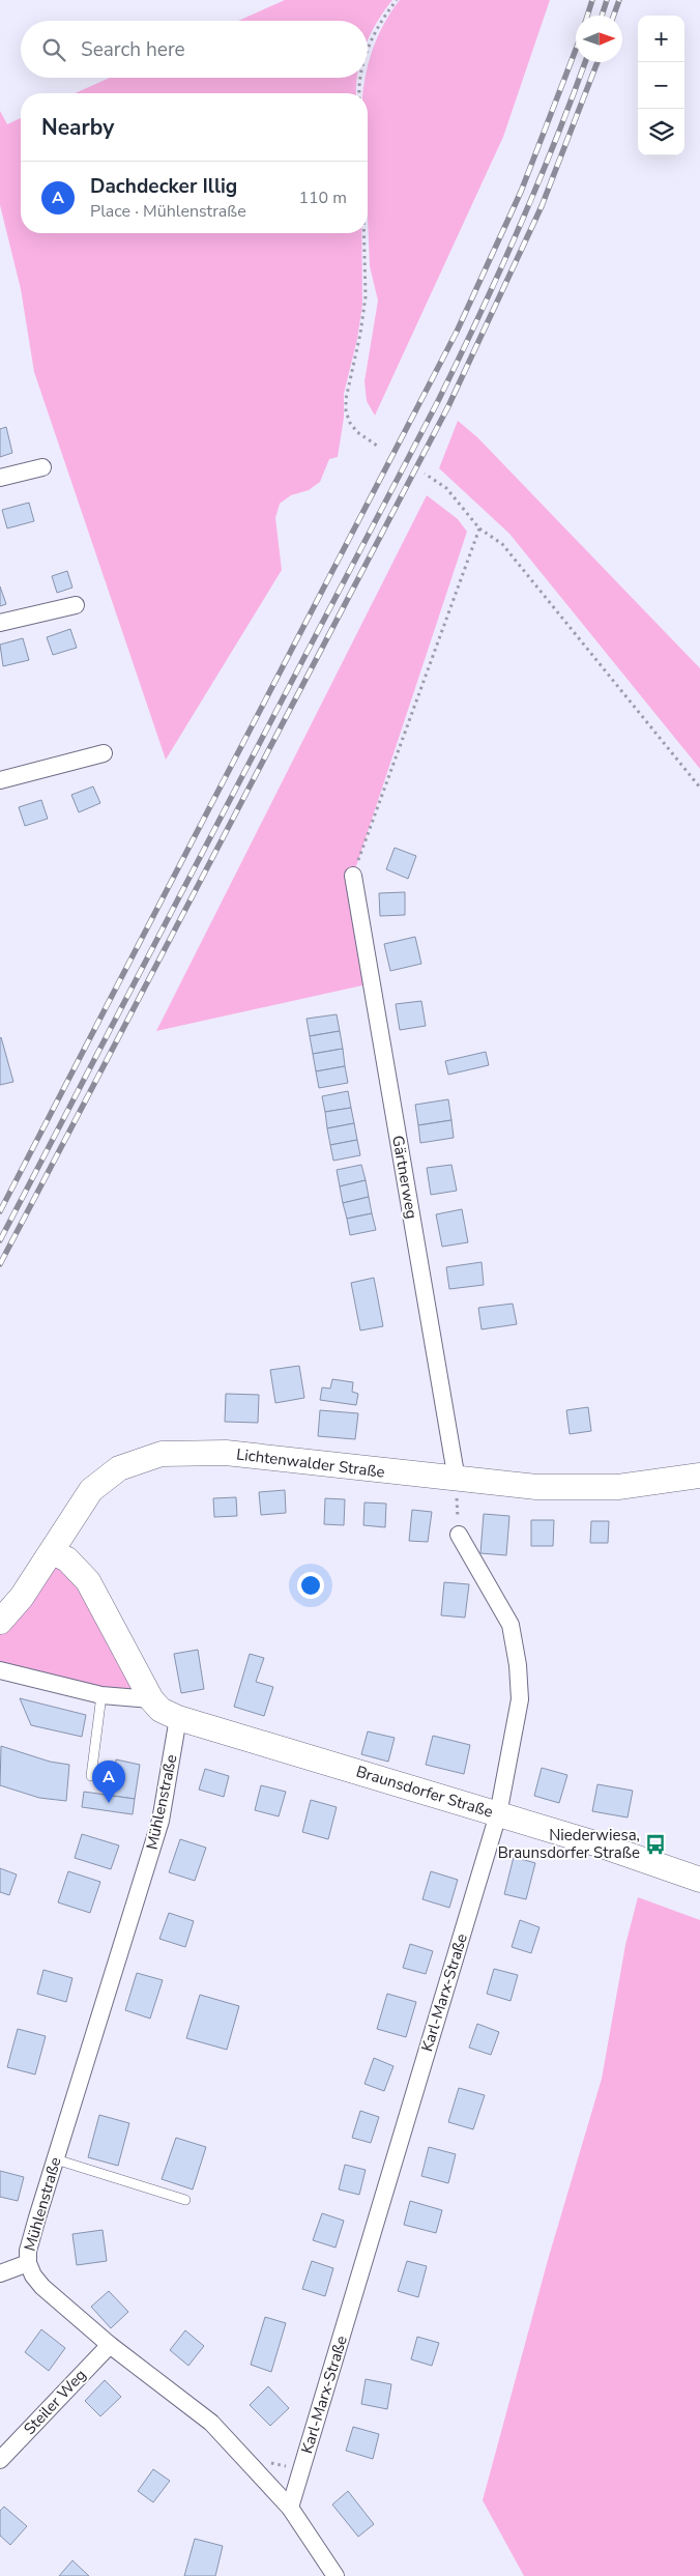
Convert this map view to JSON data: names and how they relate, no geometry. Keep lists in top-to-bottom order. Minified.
{"streets":{"main road":["Lichtenwalder Straße","Braunsdorfer Straße"],"street":["Gärtnerweg","Mühlenstraße","Karl-Marx-Straße","Steiler Weg"]},"crossings":[["Gärtnerweg","Lichtenwalder Straße"],["Lichtenwalder Straße","Braunsdorfer Straße"],["Braunsdorfer Straße","Mühlenstraße"],["Braunsdorfer Straße","Karl-Marx-Straße"],["Mühlenstraße","Karl-Marx-Straße"],["Mühlenstraße","Steiler Weg"]],"places":{"bus stop":["Niederwiesa, Braunsdorfer Straße"]},"north":"right","page":{"map_buttons":["+","−"],"search":"Search here","heading":"Nearby","list":[{"mark":"A","name":"Dachdecker Illig","note":"Place · Mühlenstraße","value":"110 m"}],"pins":"A"}}
